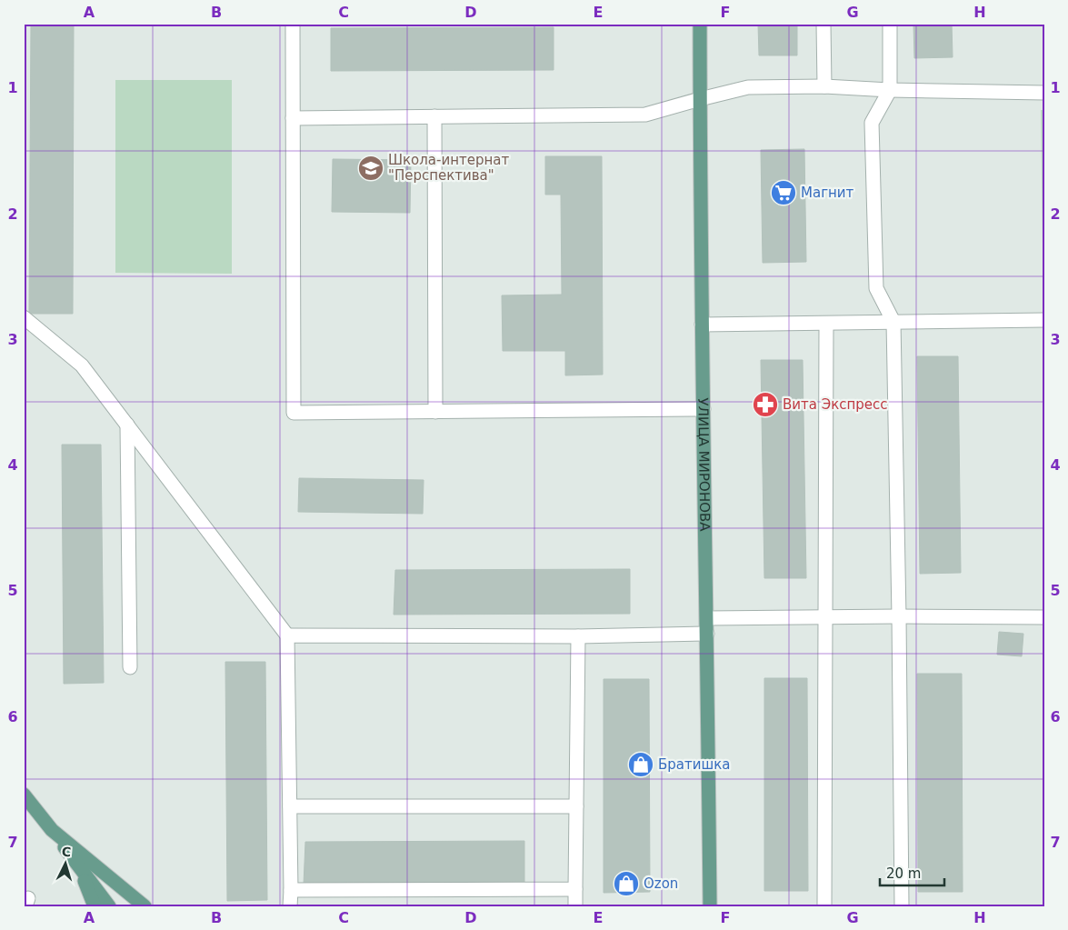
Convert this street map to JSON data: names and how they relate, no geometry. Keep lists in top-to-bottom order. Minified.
{"streets":{"main road":["УЛИЦА МИРОНОВА"]},"places":{"school or university":["Школа-интернат \"Перспектива\""],"supermarket":["Магнит"],"pharmacy":["Вита Экспресс"],"shop":["Братишка","Ozon"]},"scale_bar":"20 m","north":"top","grid":{"columns":["A","B","C","D","E","F","G","H"],"rows":["1","2","3","4","5","6","7"]}}
